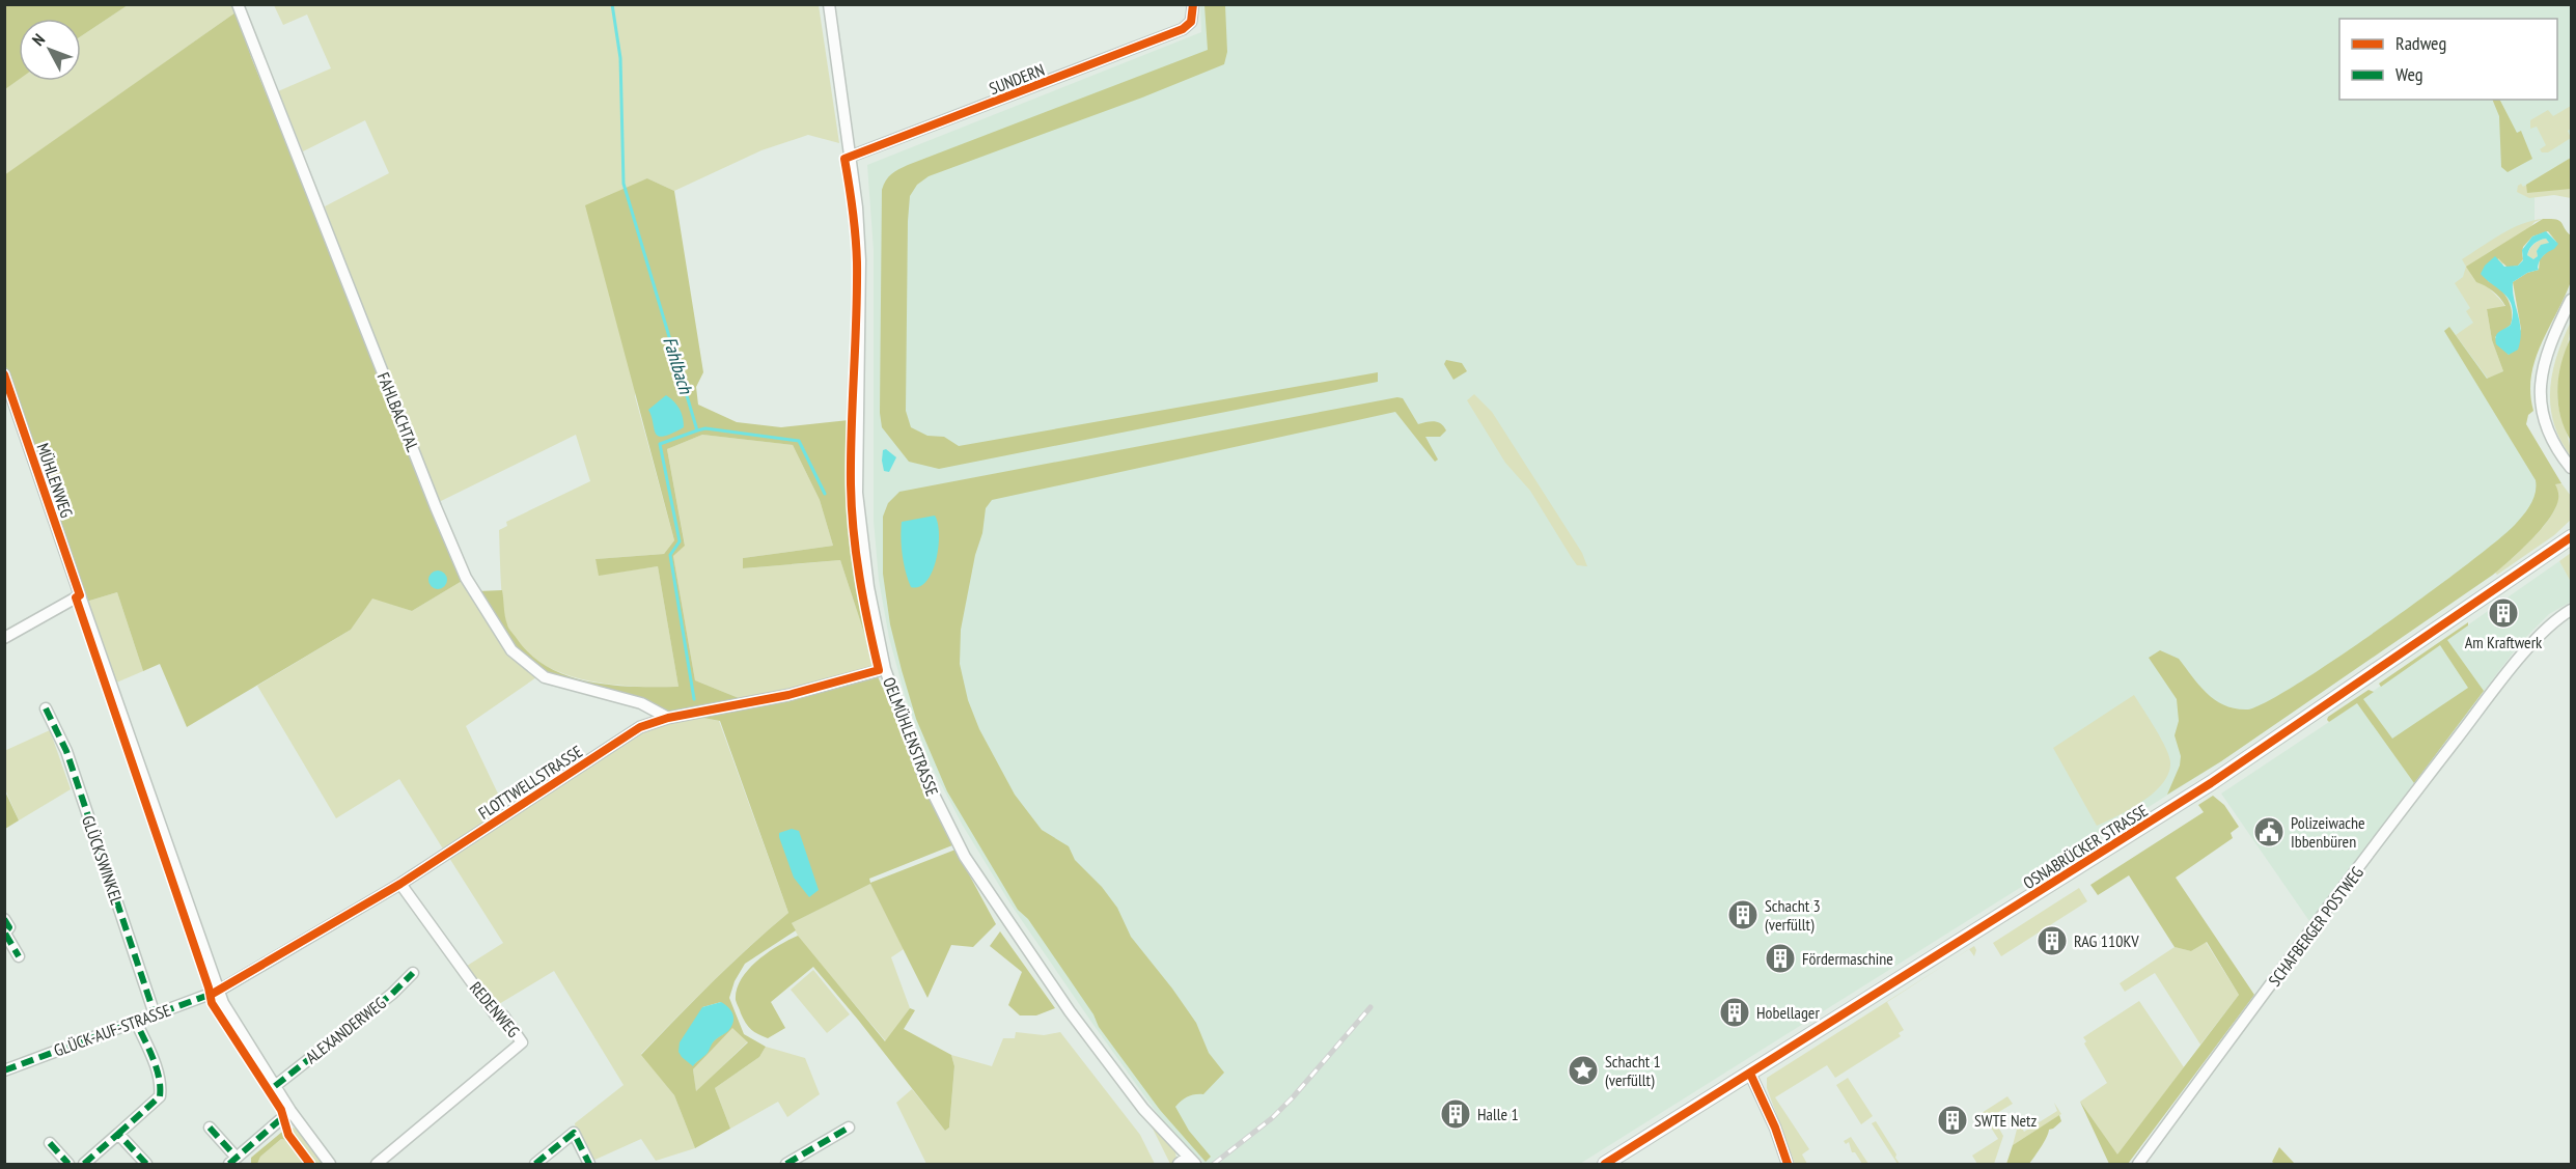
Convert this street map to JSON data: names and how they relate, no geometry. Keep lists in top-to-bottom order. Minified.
{"streets":{"main road":["OSNABRÜCKER STRASSE"],"street":["SUNDERN","FAHLBACHTAL","MÜHLENWEG","OELMÜHLENSTRASSE","FLOTTWELLSTRASSE","GLÜCKSWINKEL","SCHAFBERGER POSTWEG","REDENWEG","GLÜCK-AUF-STRASSE","ALEXANDERWEG"]},"crossings":[["SUNDERN","OELMÜHLENSTRASSE"],["FAHLBACHTAL","FLOTTWELLSTRASSE"],["MÜHLENWEG","FLOTTWELLSTRASSE"],["MÜHLENWEG","GLÜCK-AUF-STRASSE"],["MÜHLENWEG","ALEXANDERWEG"],["OELMÜHLENSTRASSE","FLOTTWELLSTRASSE"],["FLOTTWELLSTRASSE","REDENWEG"],["FLOTTWELLSTRASSE","GLÜCK-AUF-STRASSE"],["GLÜCKSWINKEL","GLÜCK-AUF-STRASSE"]],"water":["Fahlbach"],"places":{"building":["Am Kraftwerk","Schacht 3 (verfüllt)","RAG 110KV","Fördermaschine","Hobellager","Halle 1","SWTE Netz"],"public building":["Polizeiwache Ibbenbüren"],"place":["Schacht 1 (verfüllt)"]},"legend":["Radweg","Weg"],"north":"top left"}
